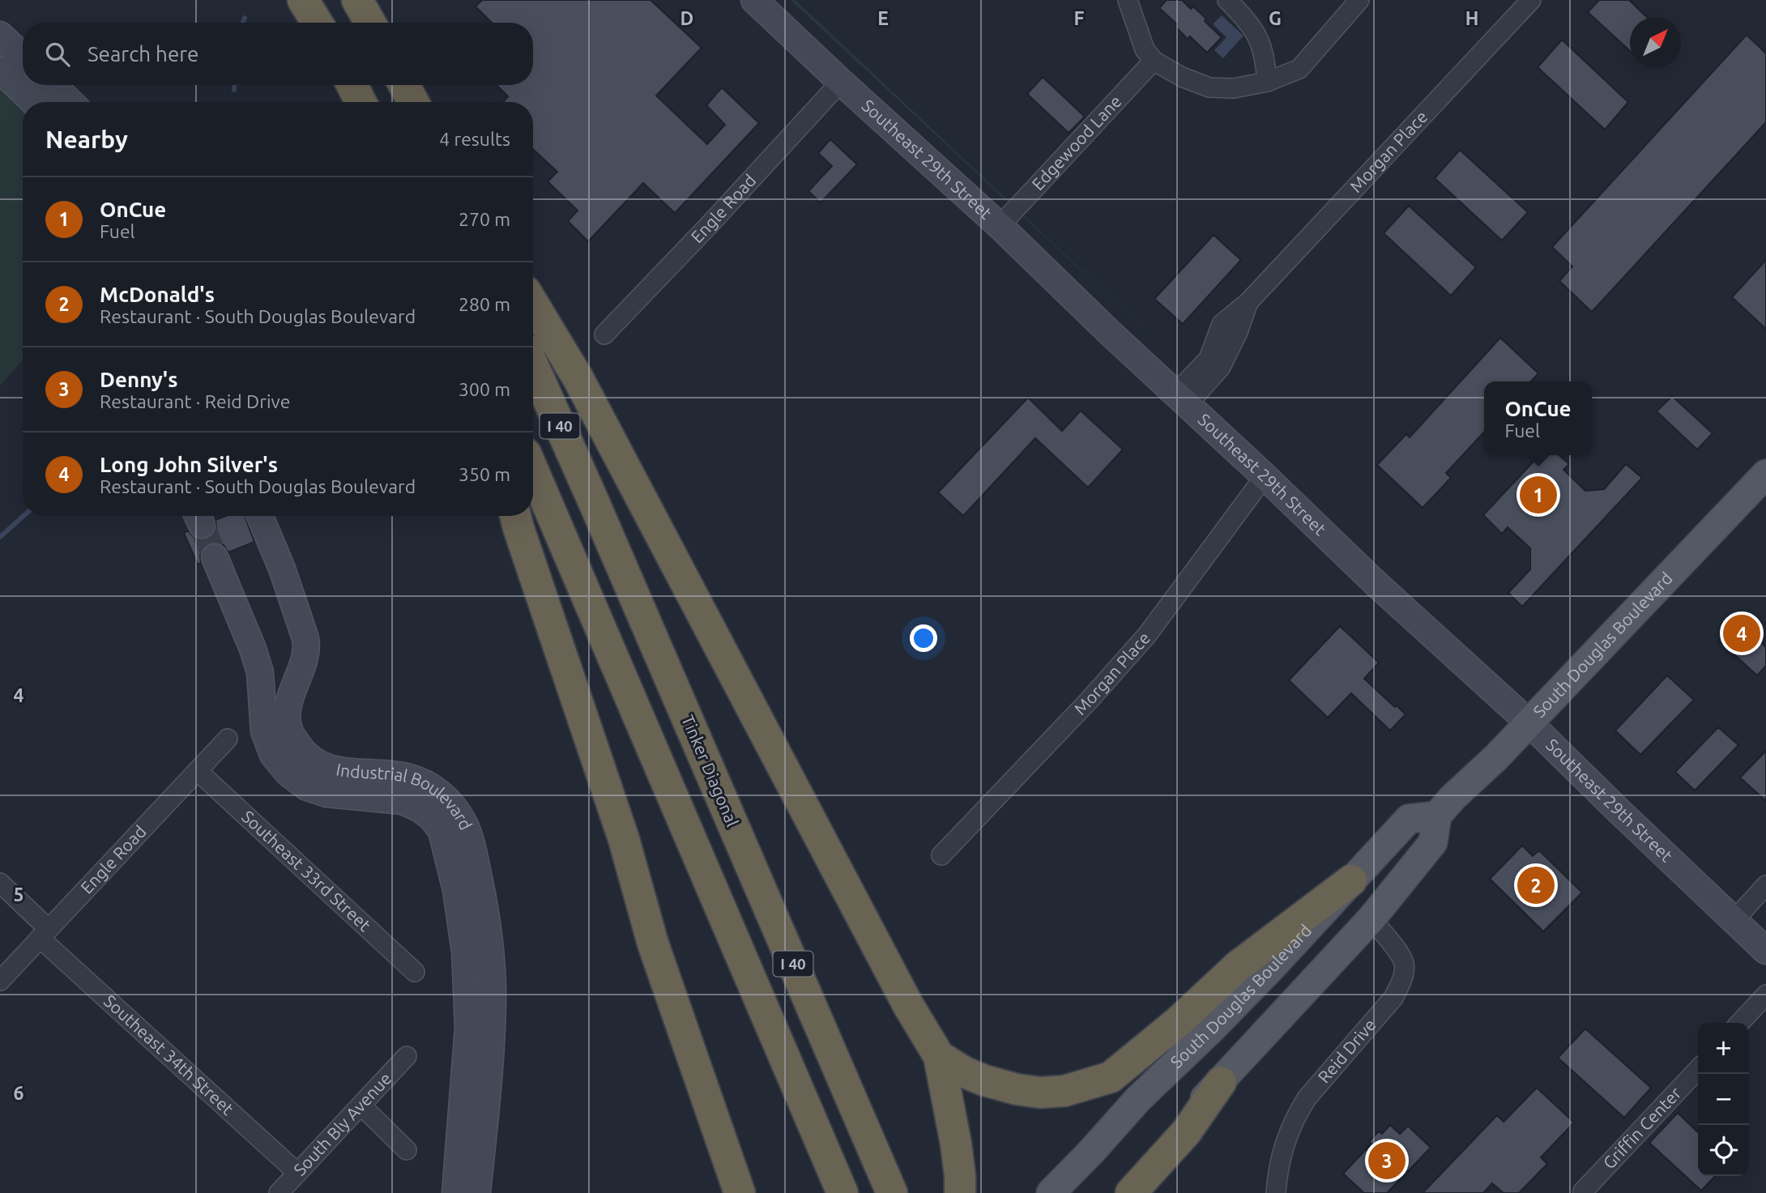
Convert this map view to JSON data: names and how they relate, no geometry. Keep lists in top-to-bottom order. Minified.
{"streets":{"highway":["I 40","Tinker Diagonal"],"main road":["Southeast 29th Street","South Douglas Boulevard","Industrial Boulevard"],"street":["Edgewood Lane","Morgan Place","Engle Road","Southeast 33rd Street","Reid Drive","Southeast 34th Street","South Bly Avenue","Griffin Center"]},"crossings":[["Edgewood Lane","Southeast 29th Street"],["Morgan Place","Southeast 29th Street"],["Southeast 29th Street","Engle Road"],["Southeast 29th Street","South Douglas Boulevard"],["Engle Road","Southeast 33rd Street"],["Engle Road","Southeast 34th Street"],["Southeast 34th Street","South Bly Avenue"]],"north":"top right","page":{"search":"Search here","heading":["Nearby","4 results"],"list":[{"mark":"1","name":"OnCue","note":"Fuel","value":"270 m"},{"mark":"2","name":"McDonald's","note":"Restaurant · South Douglas Boulevard","value":"280 m"},{"mark":"3","name":"Denny's","note":"Restaurant · Reid Drive","value":"300 m"},{"mark":"4","name":"Long John Silver's","note":"Restaurant · South Douglas Boulevard","value":"350 m"}],"popup":["OnCue","Fuel"],"pins":["1","4","2","3"],"map_buttons":["+","−"]},"grid":{"columns":["D","E","F","G","H"],"rows":["4","5","6"]}}
